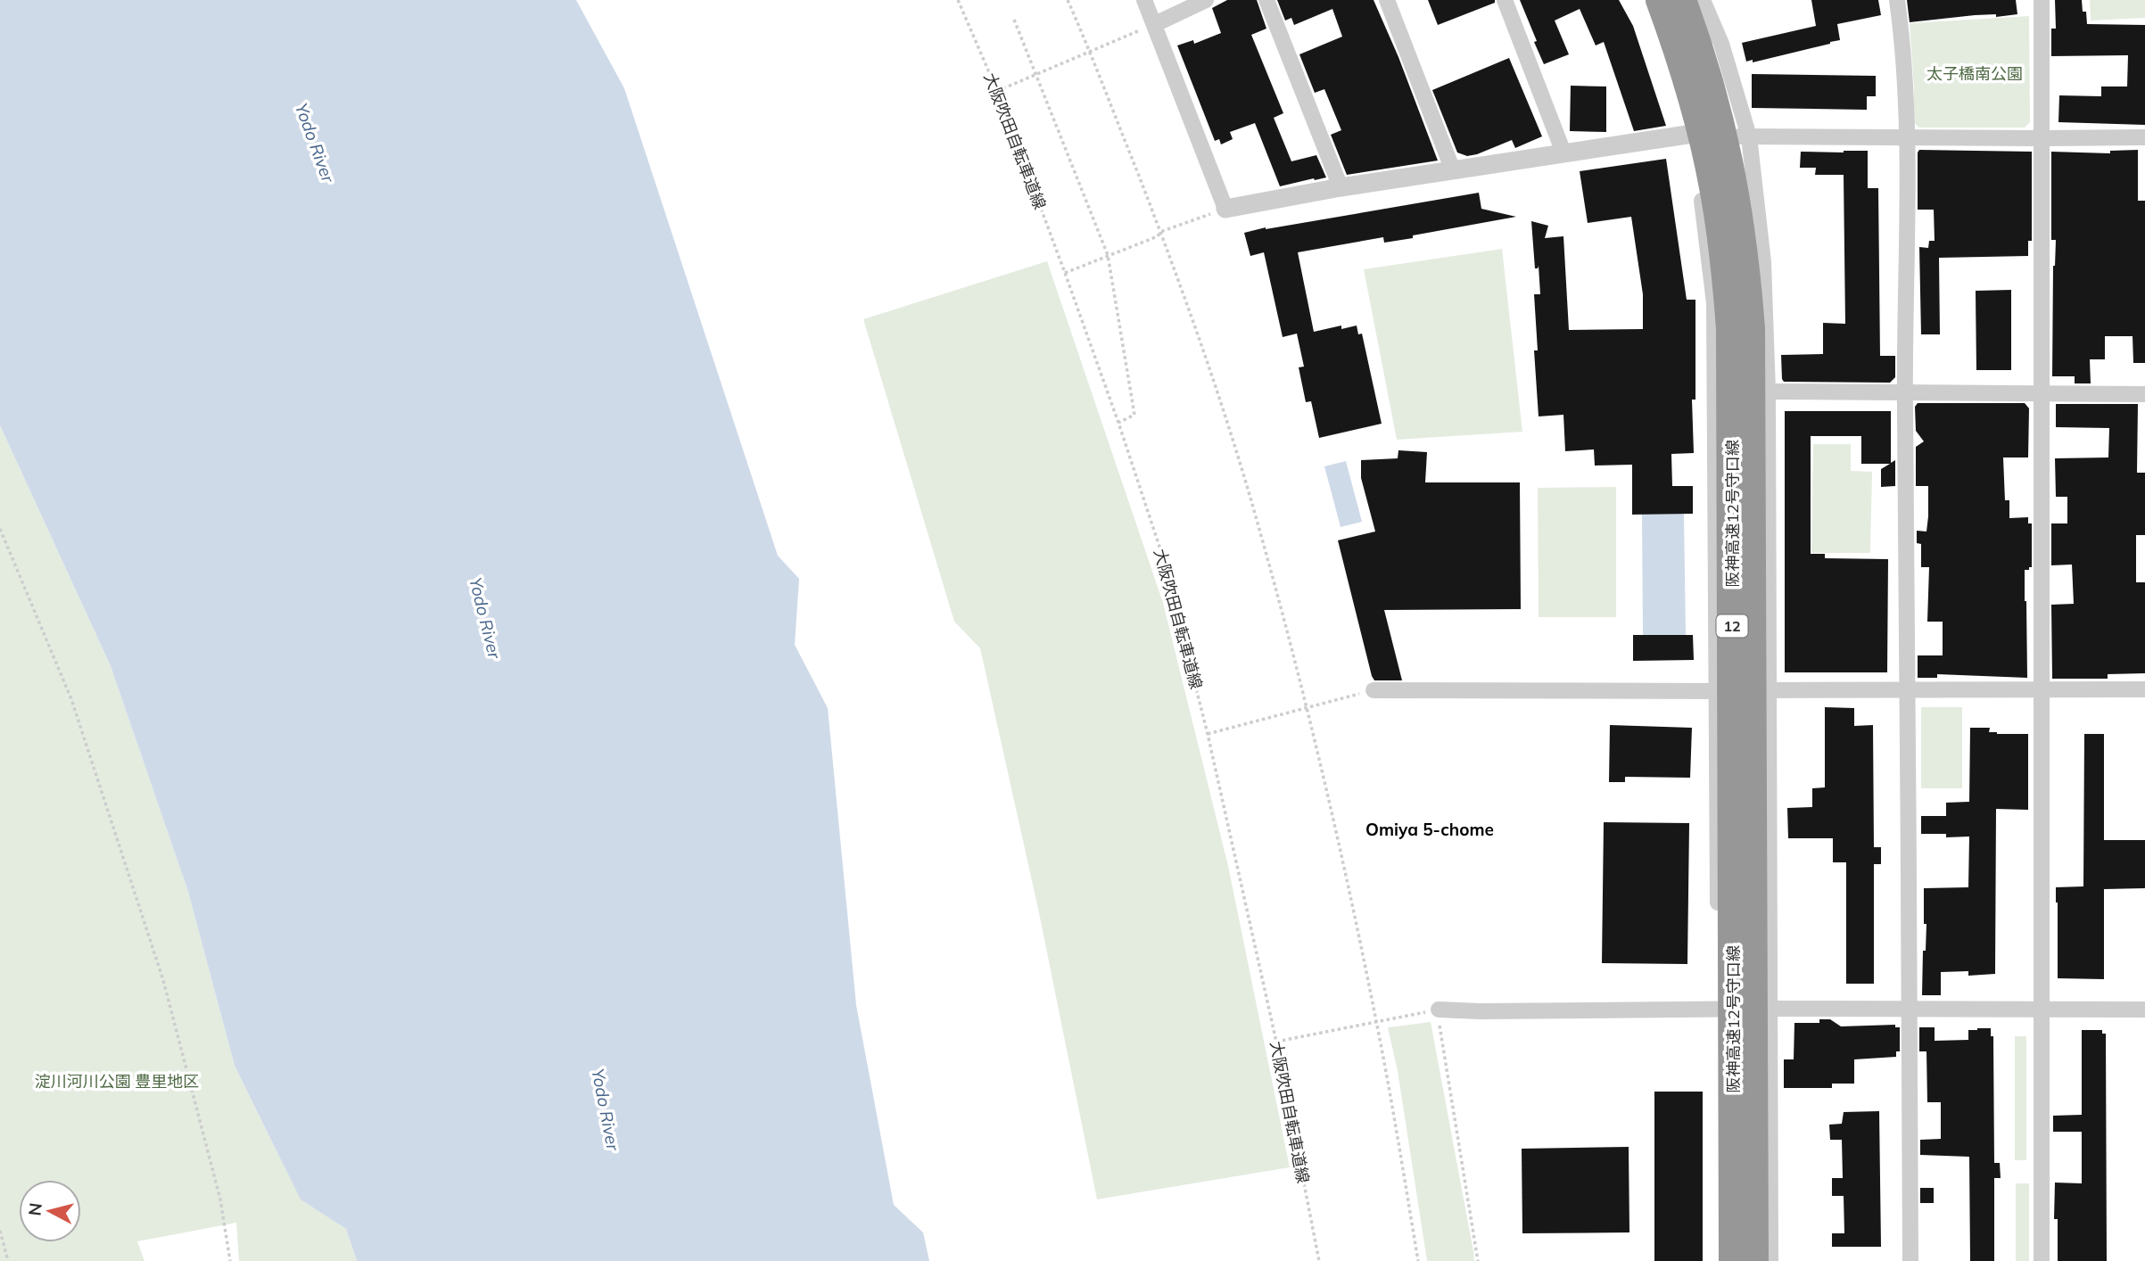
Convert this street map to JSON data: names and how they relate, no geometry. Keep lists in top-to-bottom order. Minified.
{"streets":{"highway":["阪神高速12号守口線","12"],"path":["大阪吹田自転車道線"]},"districts":["Omiya 5-chome"],"water":["Yodo River"],"parks":["太子橋南公園","淀川河川公園 豊里地区"],"north":"left"}
